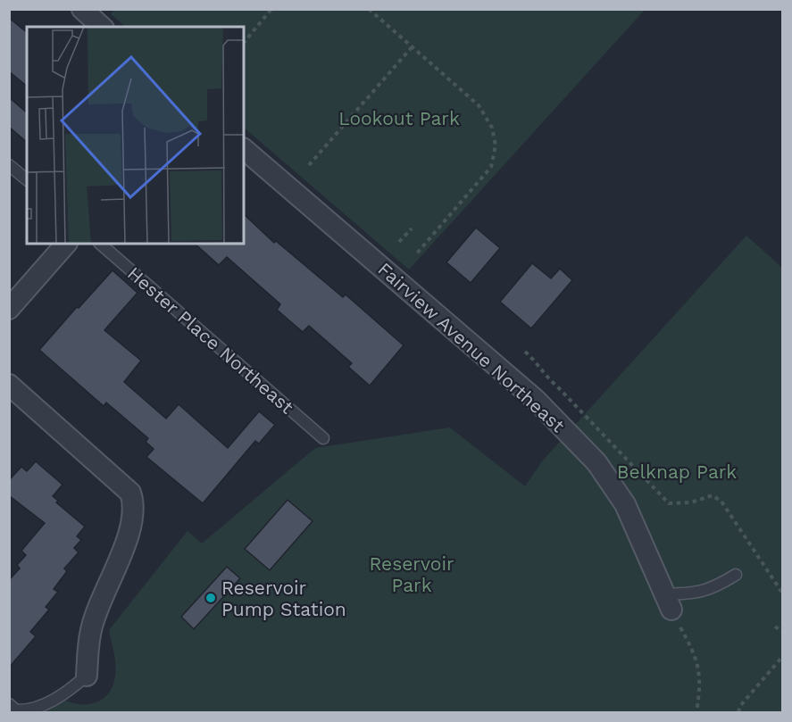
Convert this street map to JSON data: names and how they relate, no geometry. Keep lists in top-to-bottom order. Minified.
{"streets":{"street":["Fairview Avenue Northeast"],"lane":["Hester Place Northeast"]},"parks":["Lookout Park","Belknap Park","Reservoir Park"],"places":["Reservoir Pump Station"]}
